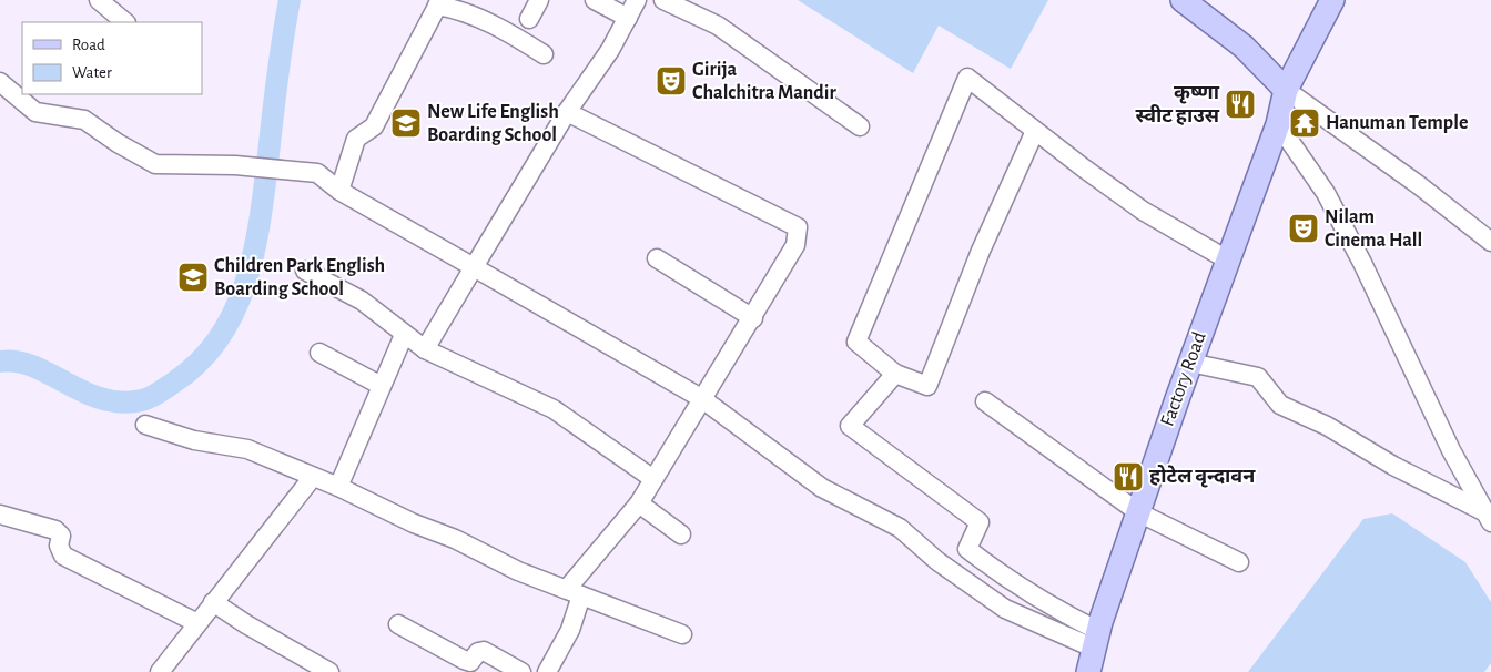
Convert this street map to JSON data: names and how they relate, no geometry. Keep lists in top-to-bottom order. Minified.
{"streets":{"main road":["Factory Road"]},"places":{"theatre":["Girija Chalchitra Mandir","Nilam Cinema Hall"],"restaurant":["कृष्णा स्वीट हाउस","होटेल वृन्दावन"],"school or university":["New Life English Boarding School","Children Park English Boarding School"],"temple":["Hanuman Temple"]},"legend":["Road","Water"]}
